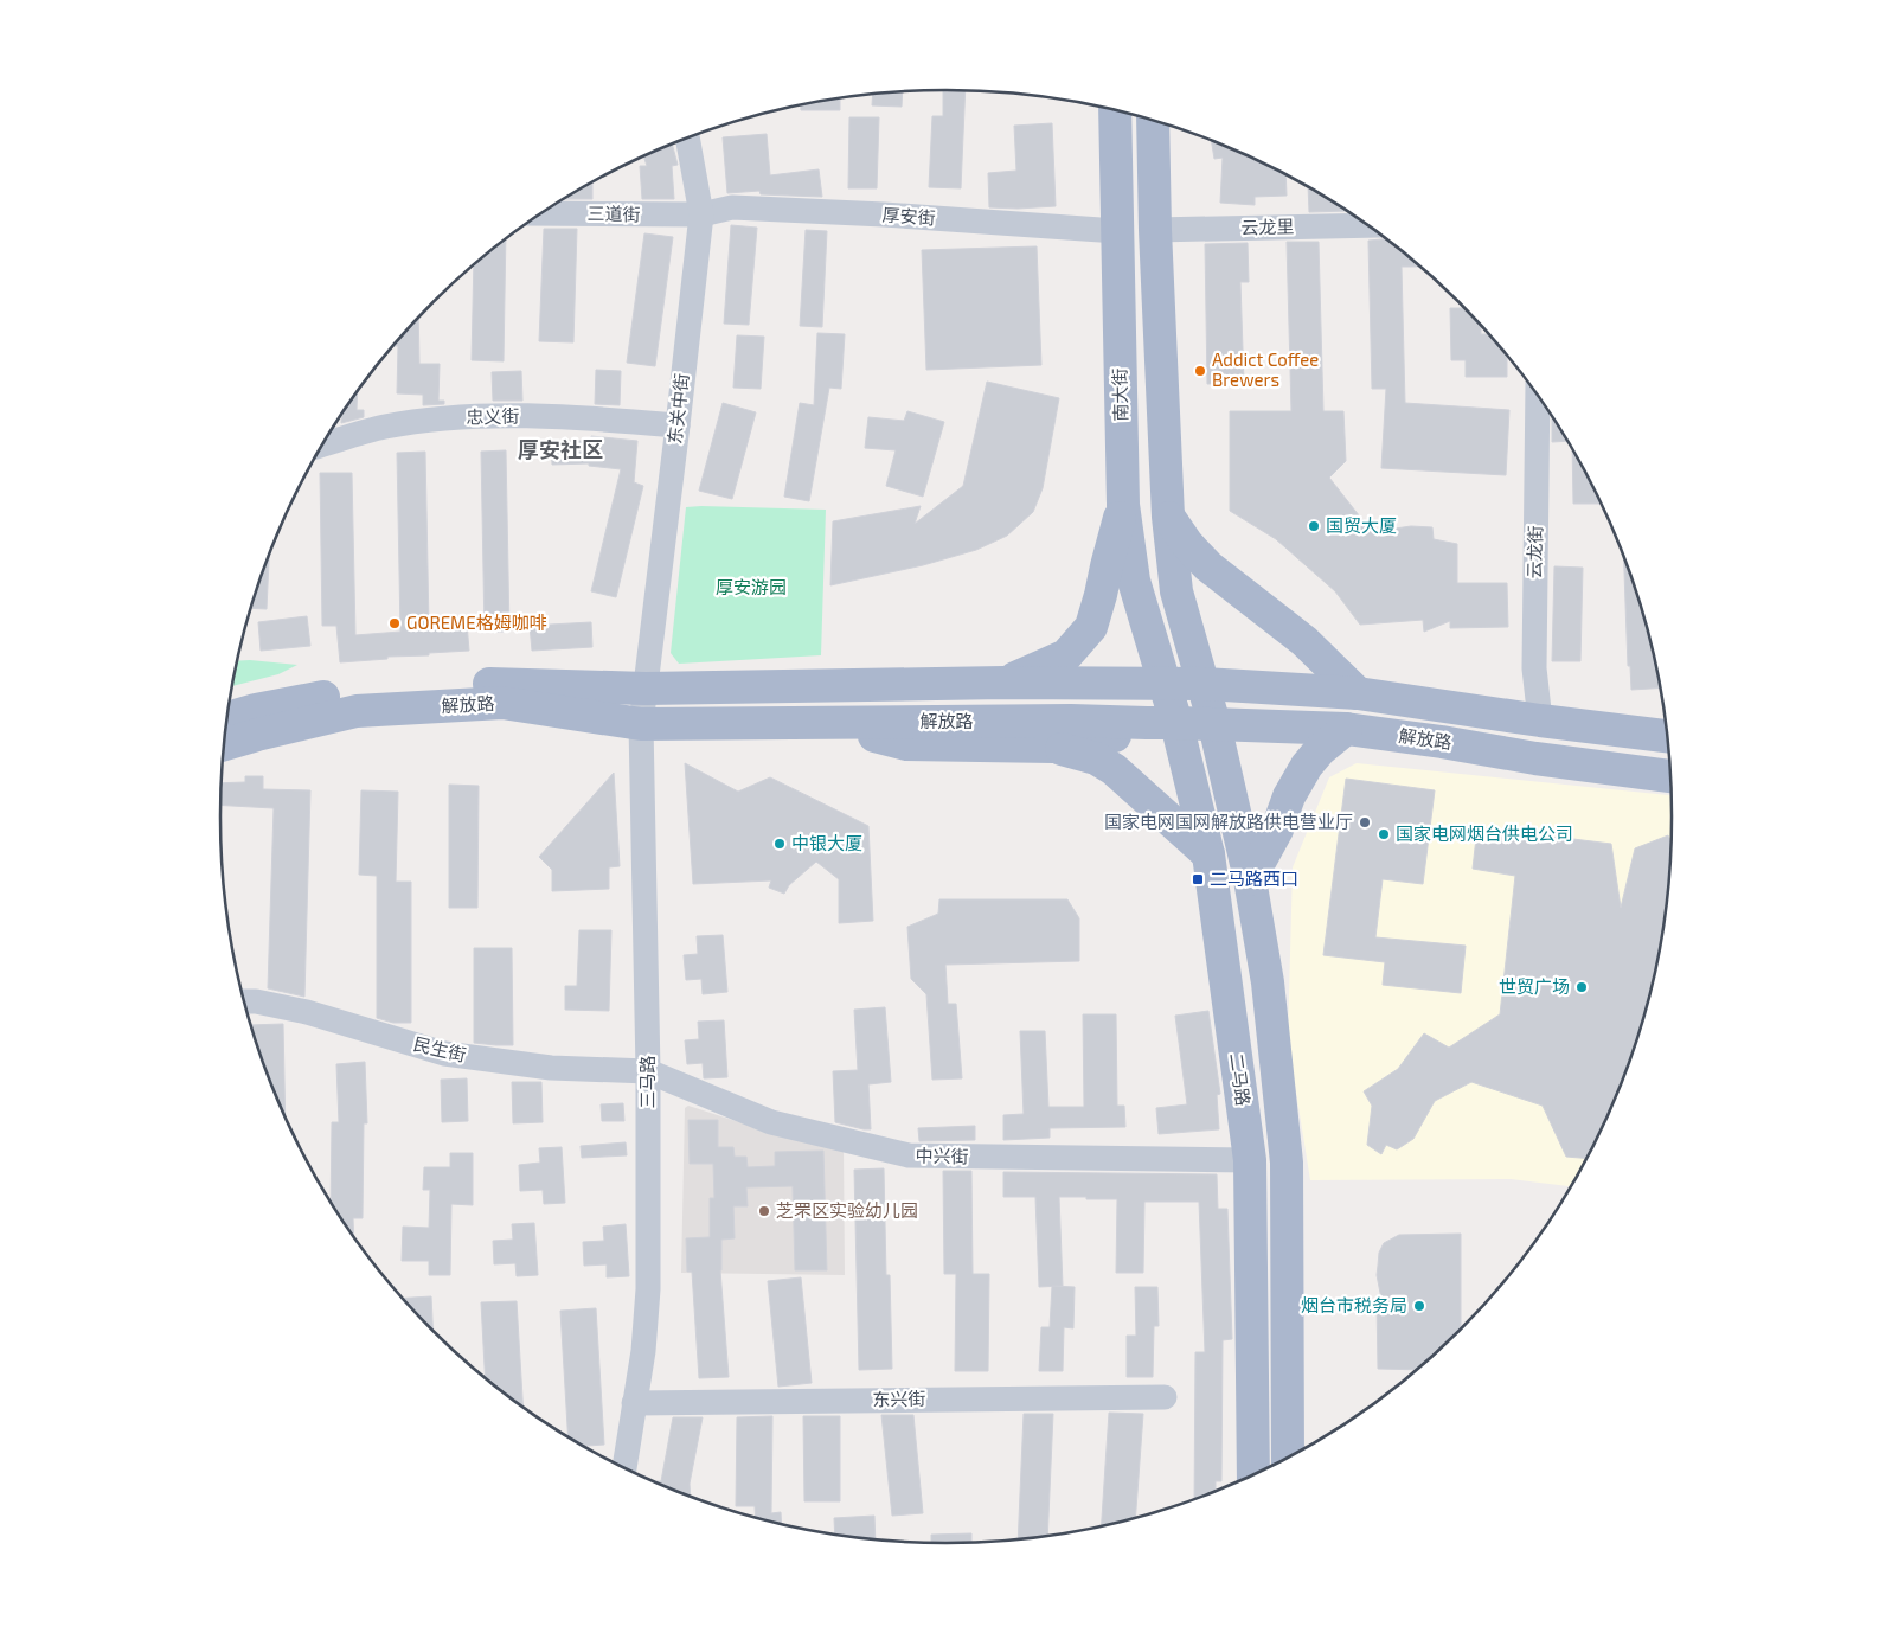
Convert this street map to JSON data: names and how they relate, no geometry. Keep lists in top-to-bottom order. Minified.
{"streets":{"main road":["南大街","解放路","二马路"],"street":["三道街","厚安街","云龙里","东关中街","忠义街","云龙街","民生街","三马路","中兴街","东兴街"]},"crossings":[["三道街","厚安街"],["三道街","东关中街"],["厚安街","南大街"],["厚安街","东关中街"],["南大街","解放路"],["南大街","二马路"],["东关中街","忠义街"],["东关中街","解放路"],["东关中街","三马路"],["云龙街","解放路"],["解放路","二马路"],["解放路","三马路"],["民生街","三马路"],["民生街","中兴街"],["二马路","中兴街"],["三马路","中兴街"],["三马路","东兴街"]],"districts":["厚安社区"],"parks":["厚安游园"],"places":{"other":["Addict Coffee Brewers","国贸大厦","GOREME格姆咖啡","国家电网国网解放路供电营业厅","国家电网烟台供电公司","中银大厦","世贸广场","芝罘区实验幼儿园","烟台市税务局"],"transit":["二马路西口"]}}
